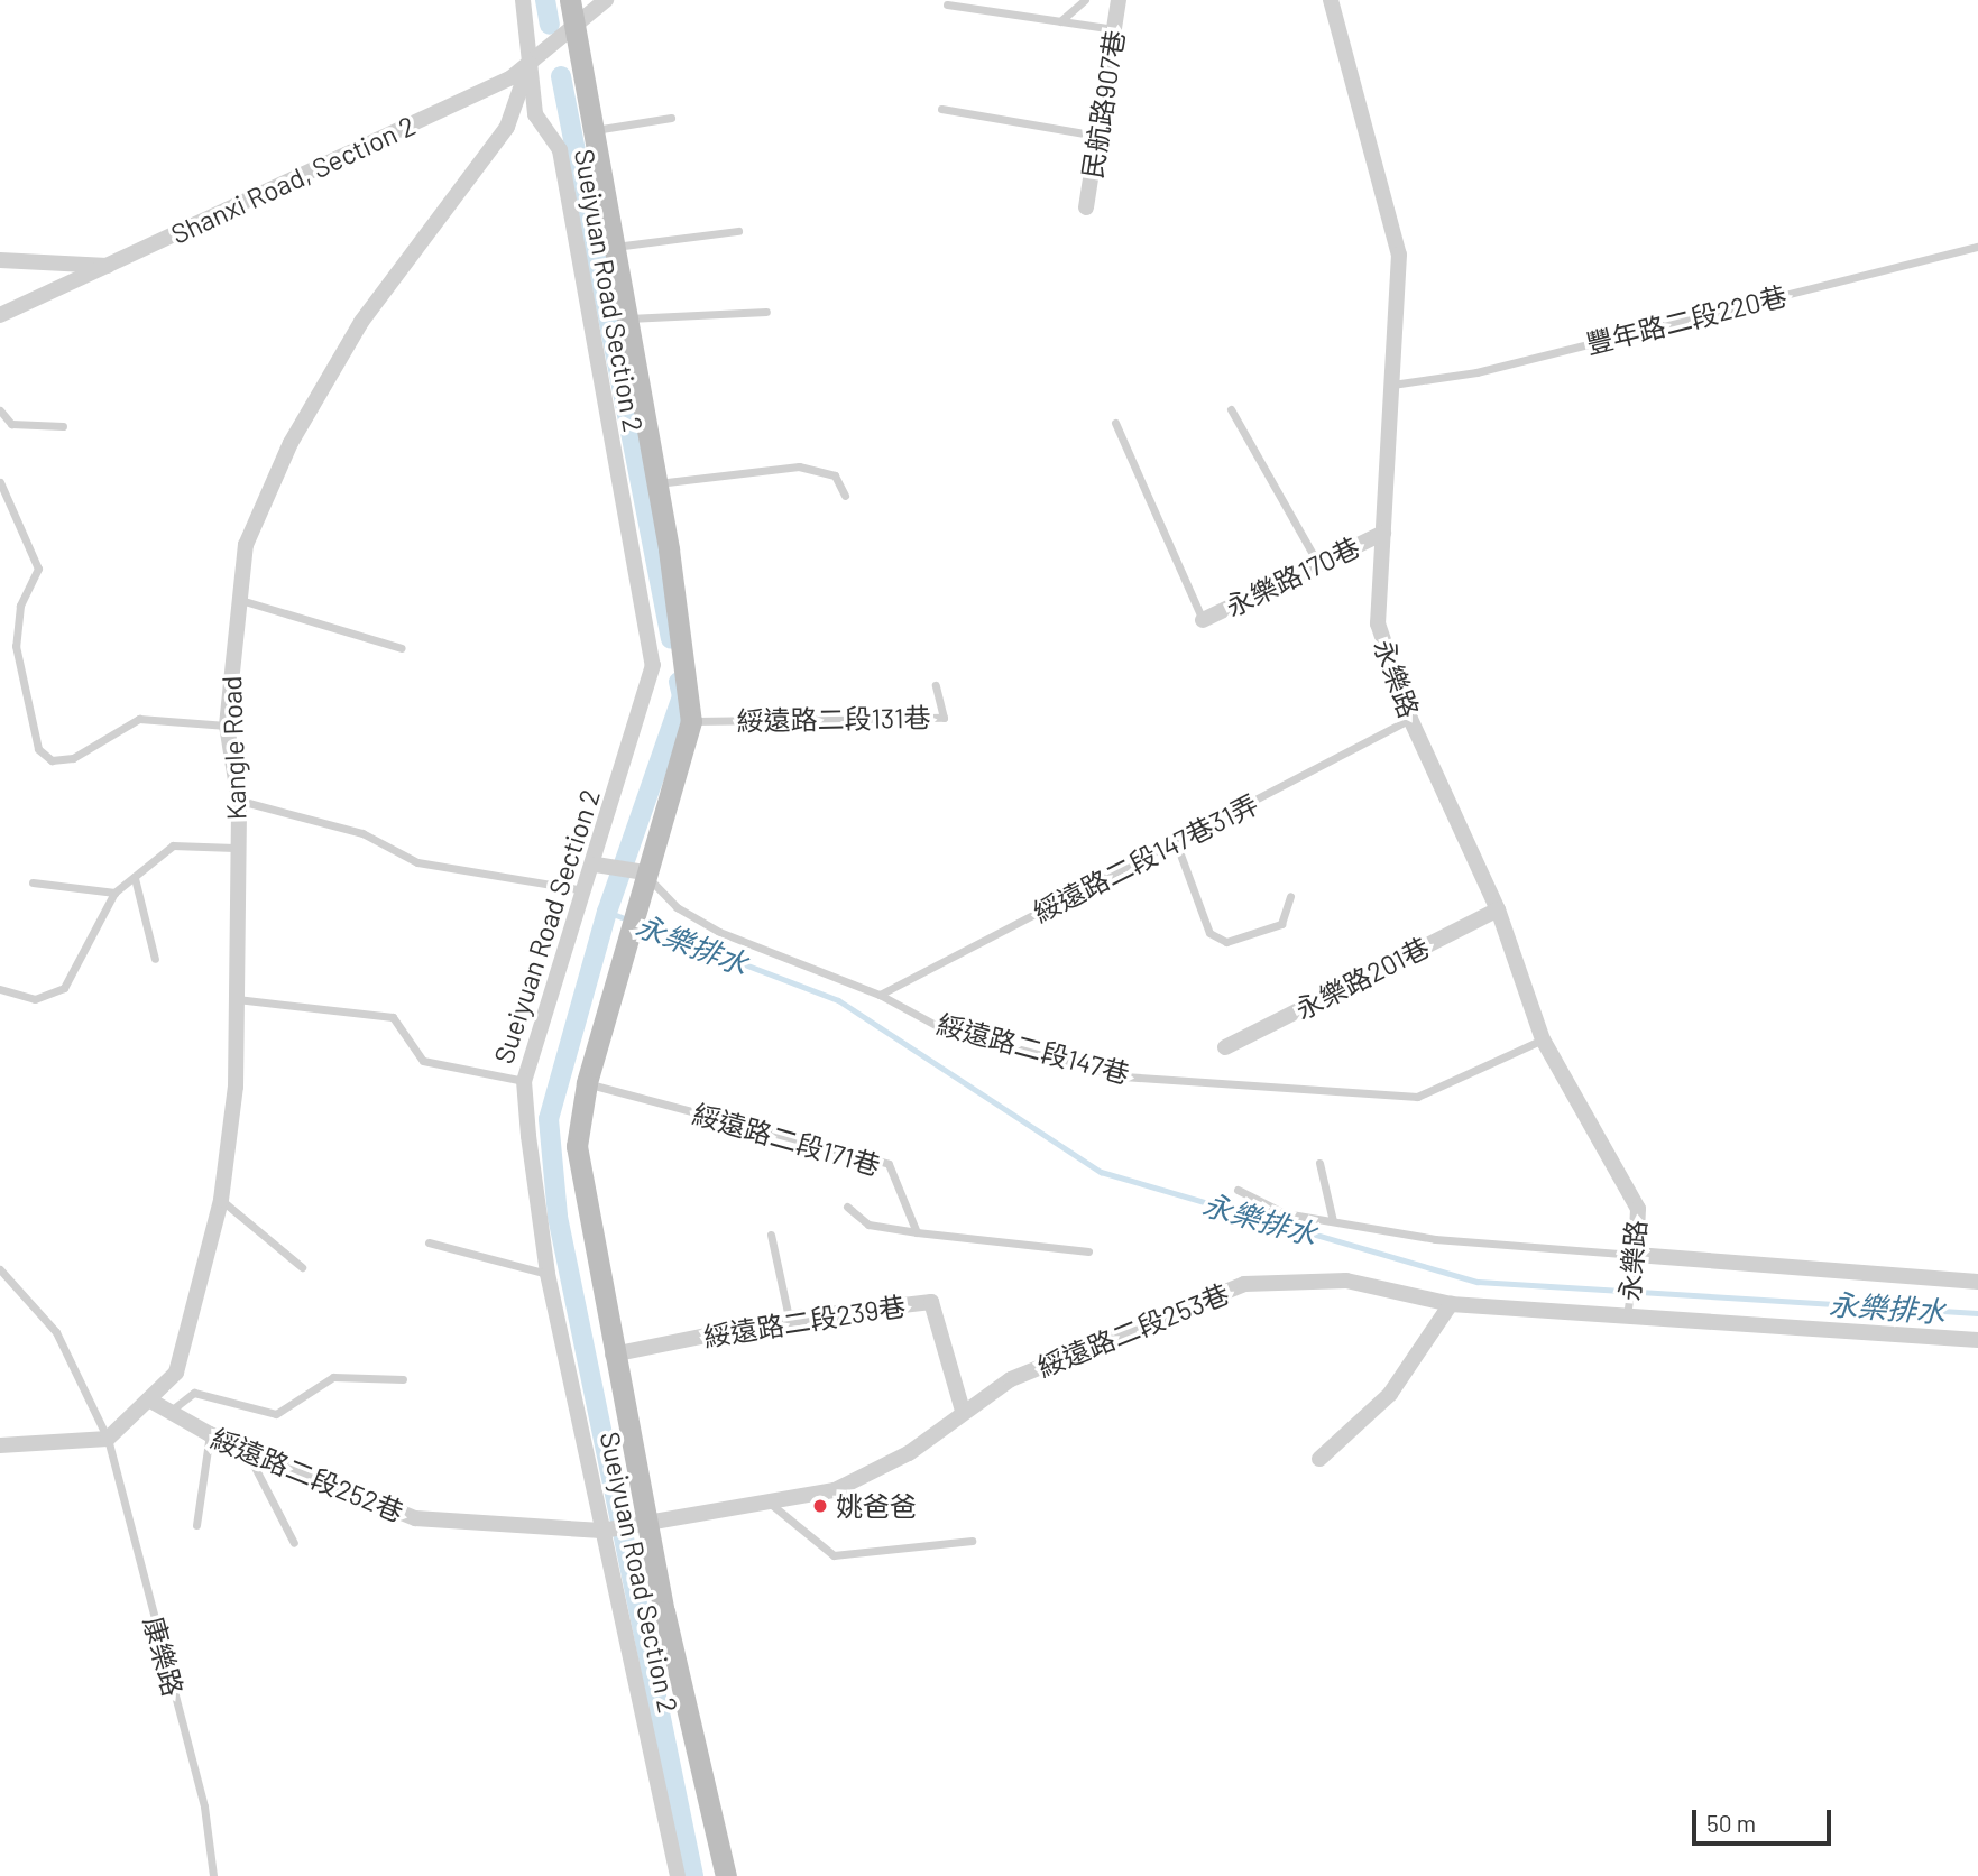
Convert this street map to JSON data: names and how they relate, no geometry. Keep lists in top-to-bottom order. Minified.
{"streets":{"street":["民航路907巷","Shanxi Road, Section 2","Sueiyuan Road Section 2","永樂路170巷","永樂路","Kangle Road","永樂路201巷","綏遠路二段239巷","綏遠路二段253巷","綏遠路二段252巷"],"lane":["豐年路二段220巷","綏遠路二段131巷","綏遠路二段147巷31弄","綏遠路二段147巷","綏遠路二段171巷","康樂路"]},"crossings":[["Shanxi Road, Section 2","Sueiyuan Road Section 2"],["Shanxi Road, Section 2","Kangle Road"],["Sueiyuan Road Section 2","綏遠路二段131巷"],["Sueiyuan Road Section 2","Kangle Road"],["Sueiyuan Road Section 2","綏遠路二段147巷"],["Sueiyuan Road Section 2","綏遠路二段171巷"],["Sueiyuan Road Section 2","綏遠路二段239巷"],["Sueiyuan Road Section 2","綏遠路二段253巷"],["Sueiyuan Road Section 2","綏遠路二段252巷"],["豐年路二段220巷","永樂路"],["永樂路170巷","永樂路"],["永樂路","綏遠路二段147巷31弄"],["永樂路","永樂路201巷"],["永樂路","綏遠路二段147巷"],["永樂路","綏遠路二段253巷"],["Kangle Road","綏遠路二段252巷"],["Kangle Road","康樂路"],["綏遠路二段147巷31弄","綏遠路二段147巷"],["綏遠路二段239巷","綏遠路二段253巷"],["綏遠路二段253巷","綏遠路二段252巷"]],"water":["永樂排水"],"places":["姚爸爸"],"scale_bar":"50 m"}
